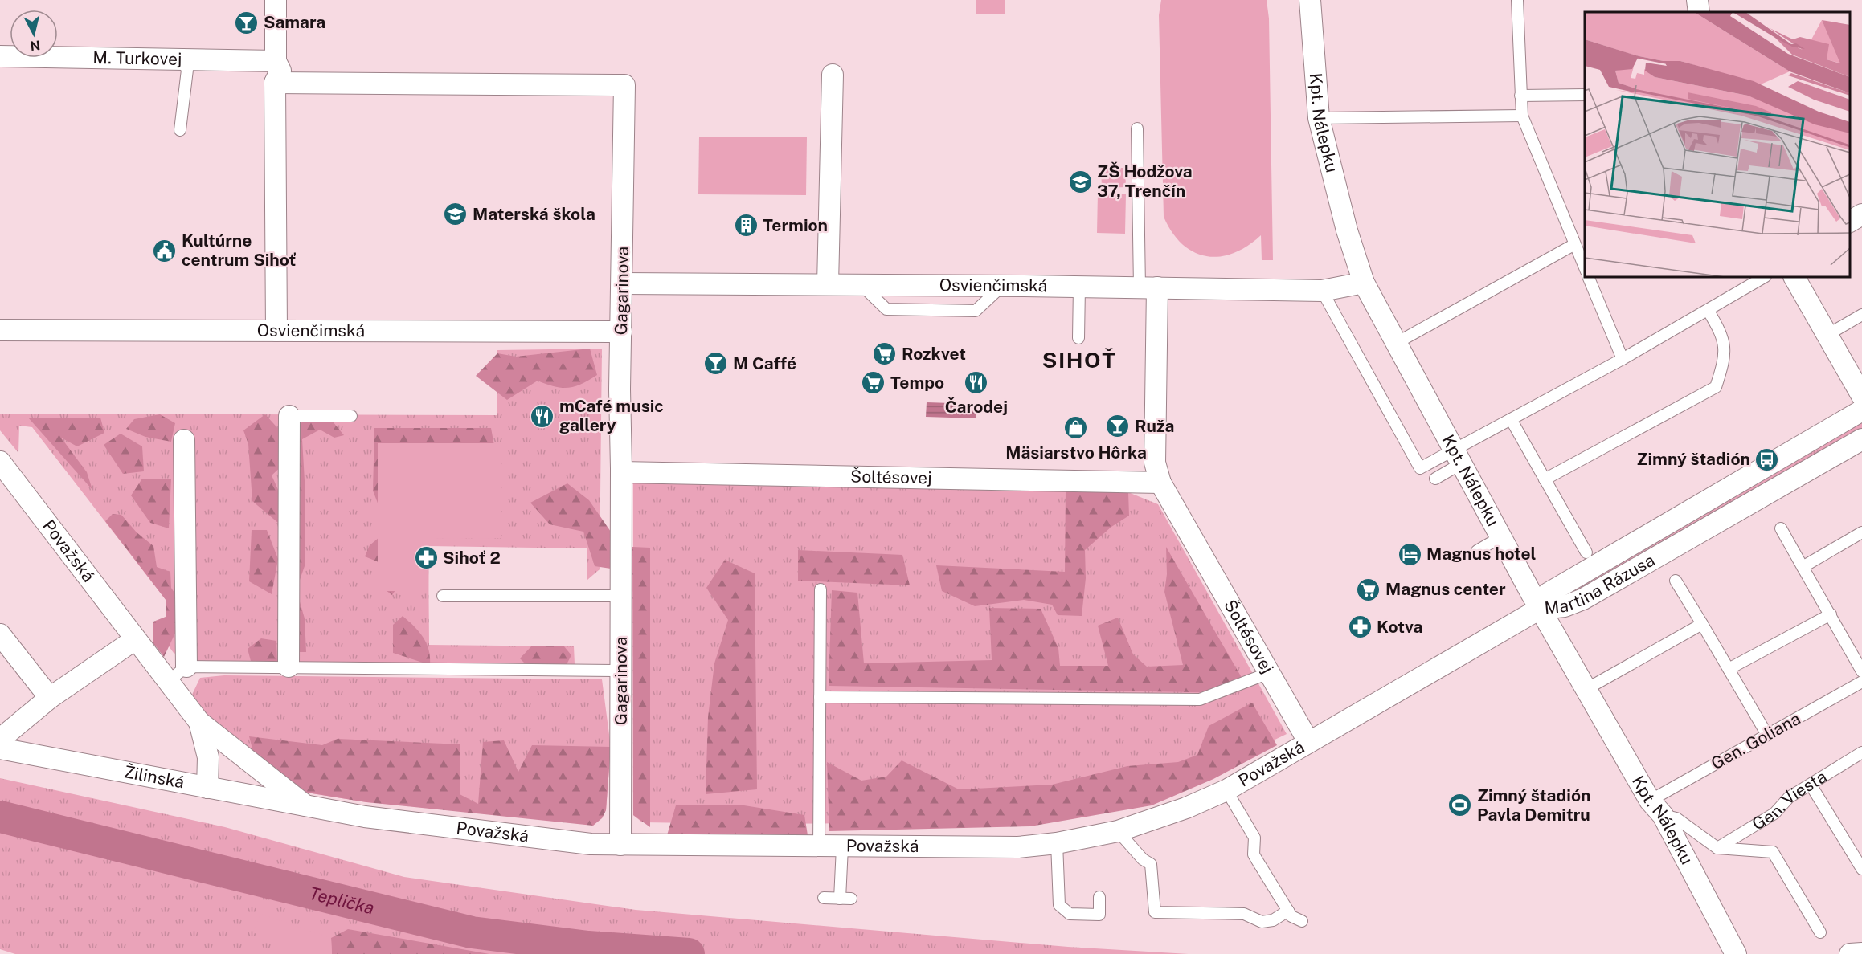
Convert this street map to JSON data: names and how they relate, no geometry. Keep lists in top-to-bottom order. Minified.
{"streets":{"street":["M. Turkovej","Kpt. Nálepku","Osvienčimská","Gagarinova","Šoltésovej","Považská","Martina Rázusa","Žilinská"],"lane":["Gen. Goliana","Gen. Viesta"]},"crossings":[["Kpt. Nálepku","Osvienčimská"],["Kpt. Nálepku","Považská"],["Kpt. Nálepku","Martina Rázusa"],["Kpt. Nálepku","Gen. Goliana"],["Osvienčimská","Gagarinova"],["Osvienčimská","Šoltésovej"],["Gagarinova","Šoltésovej"],["Gagarinova","Považská"],["Šoltésovej","Považská"],["Považská","Martina Rázusa"],["Považská","Žilinská"]],"districts":["SIHOŤ"],"water":["Teplička"],"places":{"bar":["Samara","M Caffé","Ruža"],"school or university":["ZŠ Hodžova 37, Trenčín","Materská škola"],"building":["Termion"],"public building":["Kultúrne centrum Sihoť"],"supermarket":["Rozkvet","Tempo","Magnus center"],"restaurant":["Čarodej","mCafé music gallery"],"shop":["Mäsiarstvo Hôrka"],"bus stop":["Zimný štadión"],"hotel":["Magnus hotel"],"pharmacy":["Sihoť 2","Kotva"],"sports":["Zimný štadión Pavla Demitru"]},"north":"bottom"}
